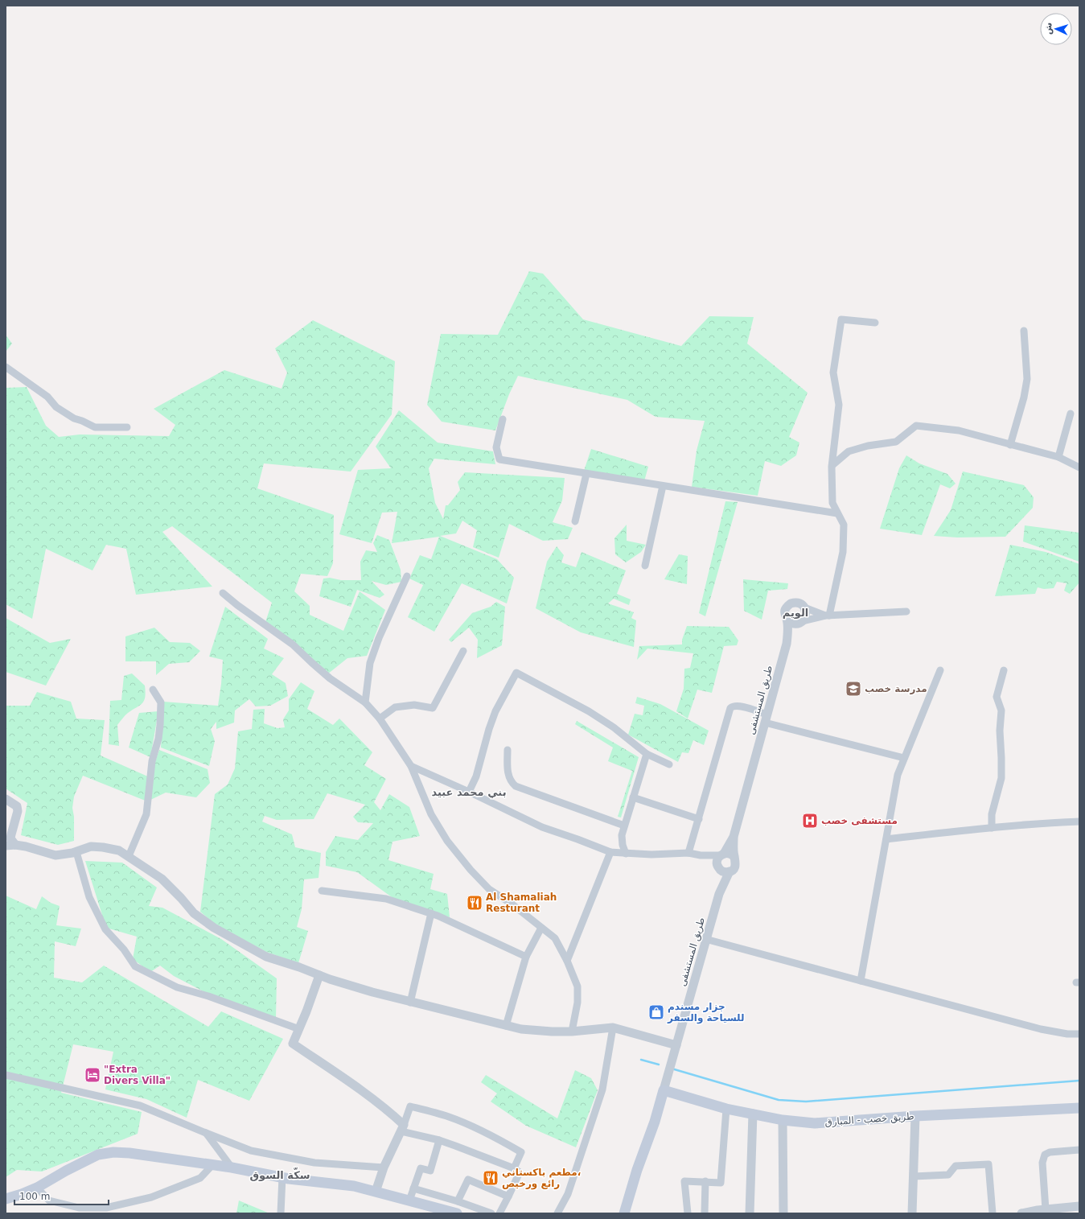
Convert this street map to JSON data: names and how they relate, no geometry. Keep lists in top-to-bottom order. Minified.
{"streets":{"main road":["طريق خصب - المبارق"],"street":["طريق المستشفى"]},"crossings":[["طريق المستشفى","طريق خصب - المبارق"]],"districts":["الويم","بني محمد عبيد","سكّة السوق"],"places":{"school or university":["مدرسة خصب"],"hospital":["مستشفى خصب"],"restaurant":["Al Shamaliah Resturant","مطعم باكستاني، رائع ورخيص"],"shop":["جزار مسندم للسياحة والسفر"],"hotel":["\"Extra Divers Villa\""]},"scale_bar":"100 m","north":"left"}
